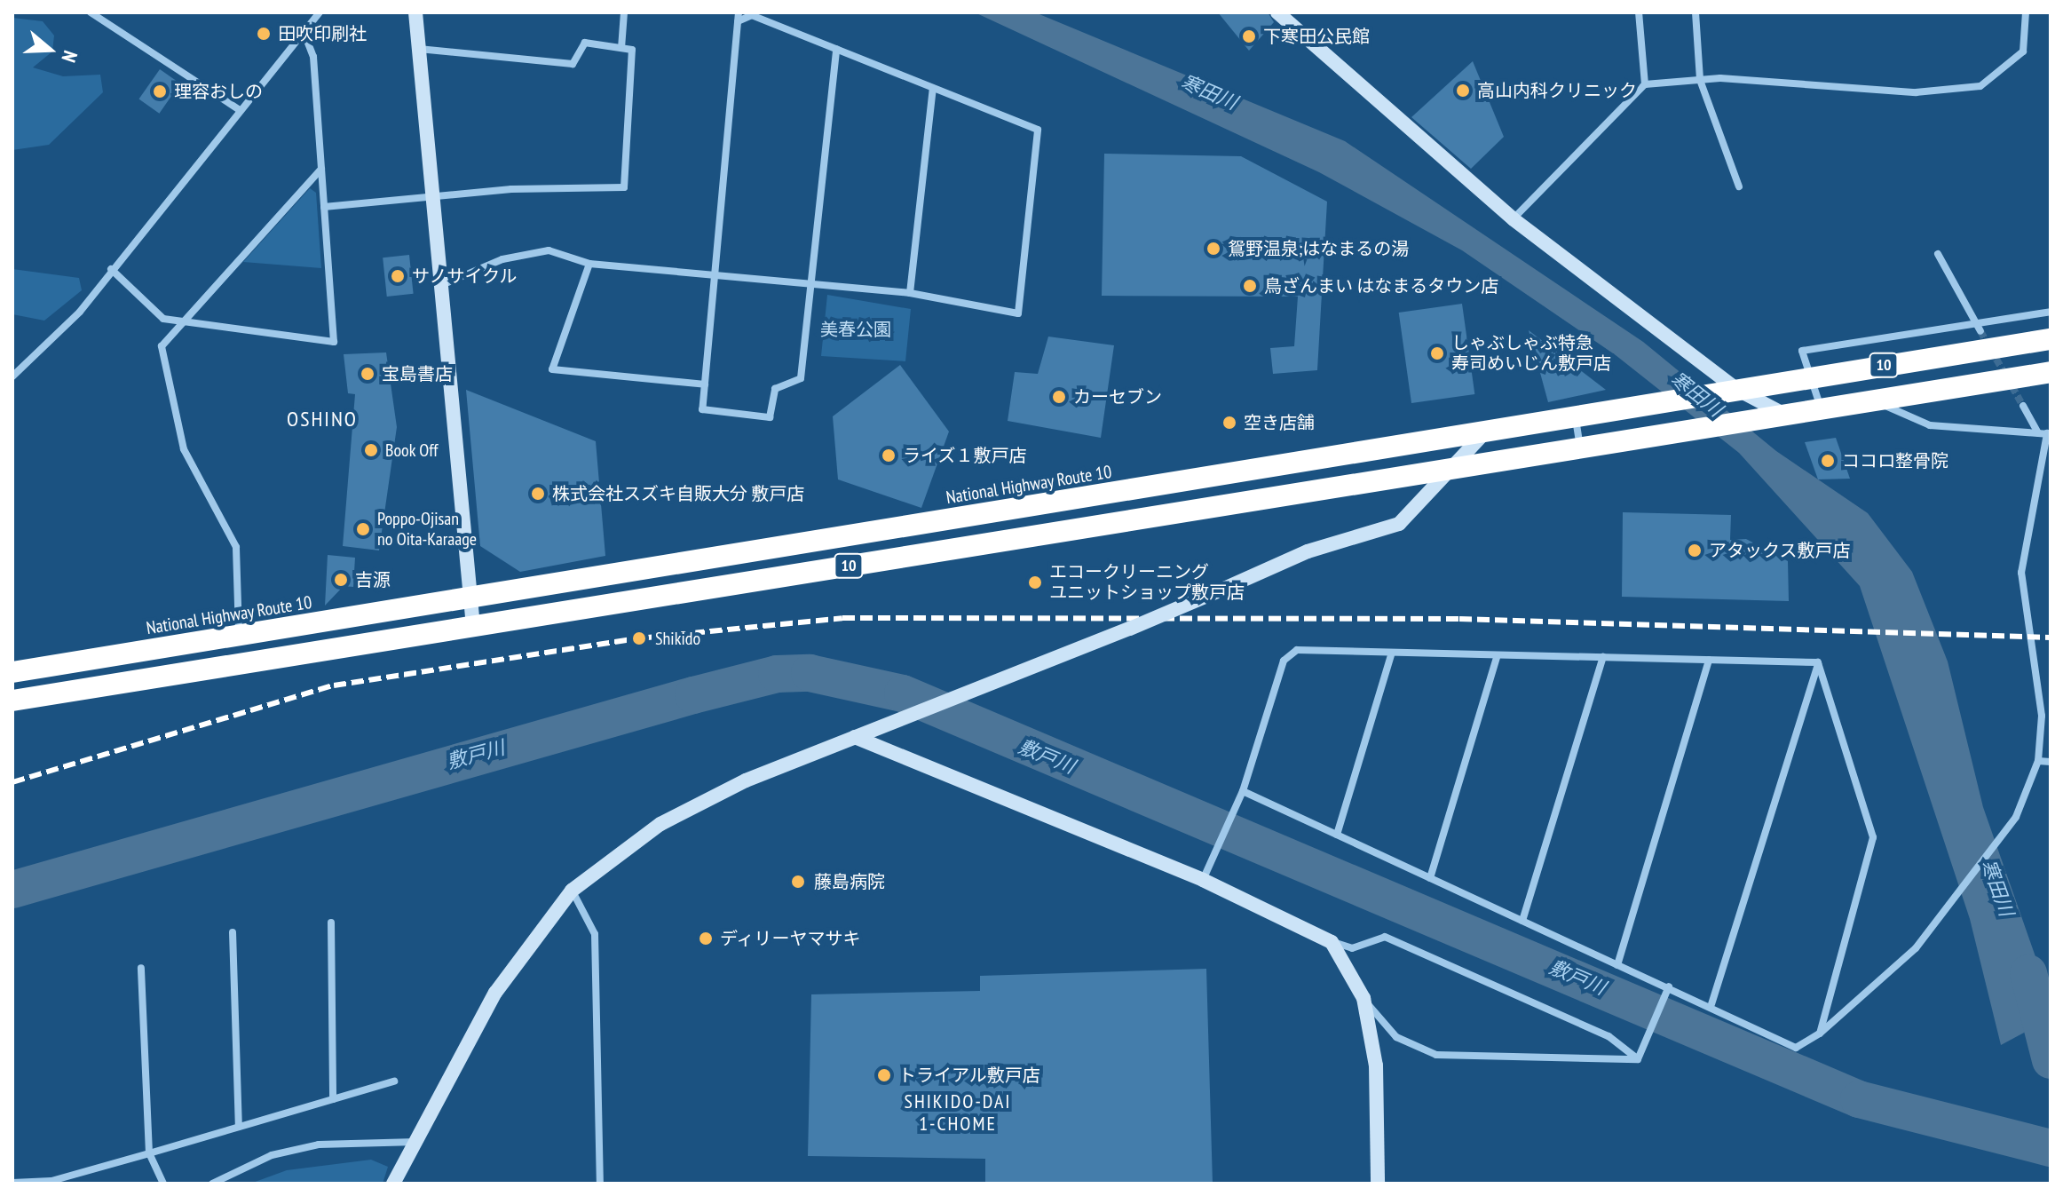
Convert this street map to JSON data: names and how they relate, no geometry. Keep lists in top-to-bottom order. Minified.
{"streets":{"highway":["10","National Highway Route 10"]},"districts":["OSHINO","SHIKIDO-DAI 1-CHOME"],"water":["寒田川","敷戸川"],"parks":["美春公園"],"places":["田吹印刷社","下寒田公民館","高山内科クリニック","理容おしの","鴛野温泉;はなまるの湯","サノサイクル","鳥ざんまい はなまるタウン店","しゃぶしゃぶ特急 寿司めいじん敷戸店","宝島書店","カーセブン","空き店舗","Book Off","ライズ１敷戸店","ココロ整骨院","株式会社スズキ自販大分 敷戸店","Poppo-Ojisan no Oita-Karaage","アタックス敷戸店","吉源","エコークリーニング ユニットショップ敷戸店","Shikido","藤島病院","ディリーヤマサキ","トライアル敷戸店"],"north":"right"}
